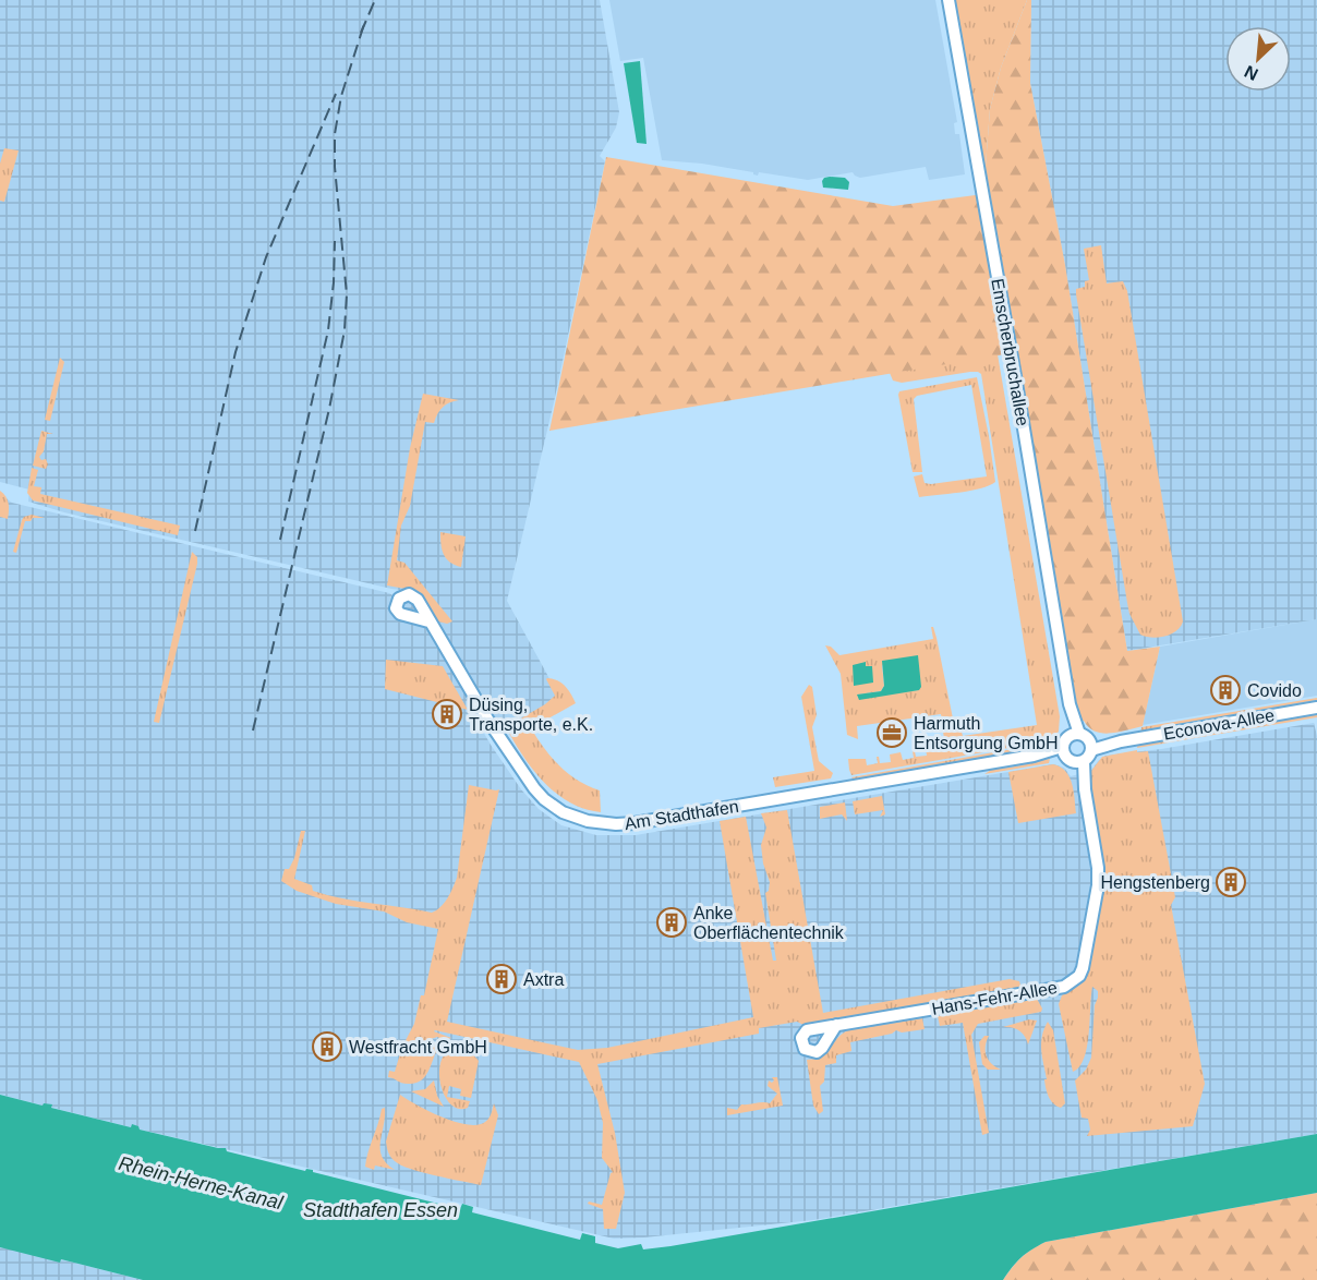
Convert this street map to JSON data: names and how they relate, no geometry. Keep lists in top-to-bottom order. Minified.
{"streets":{"street":["Emscherbruchallee","Econova-Allee","Am Stadthafen","Hans-Fehr-Allee"]},"water":["Rhein-Herne-Kanal","Stadthafen Essen"],"places":{"building":["Covido","Düsing, Transporte, e.K.","Hengstenberg","Anke Oberflächentechnik","Axtra","Westfracht GmbH"],"office":["Harmuth Entsorgung GmbH"]},"north":"bottom left"}
